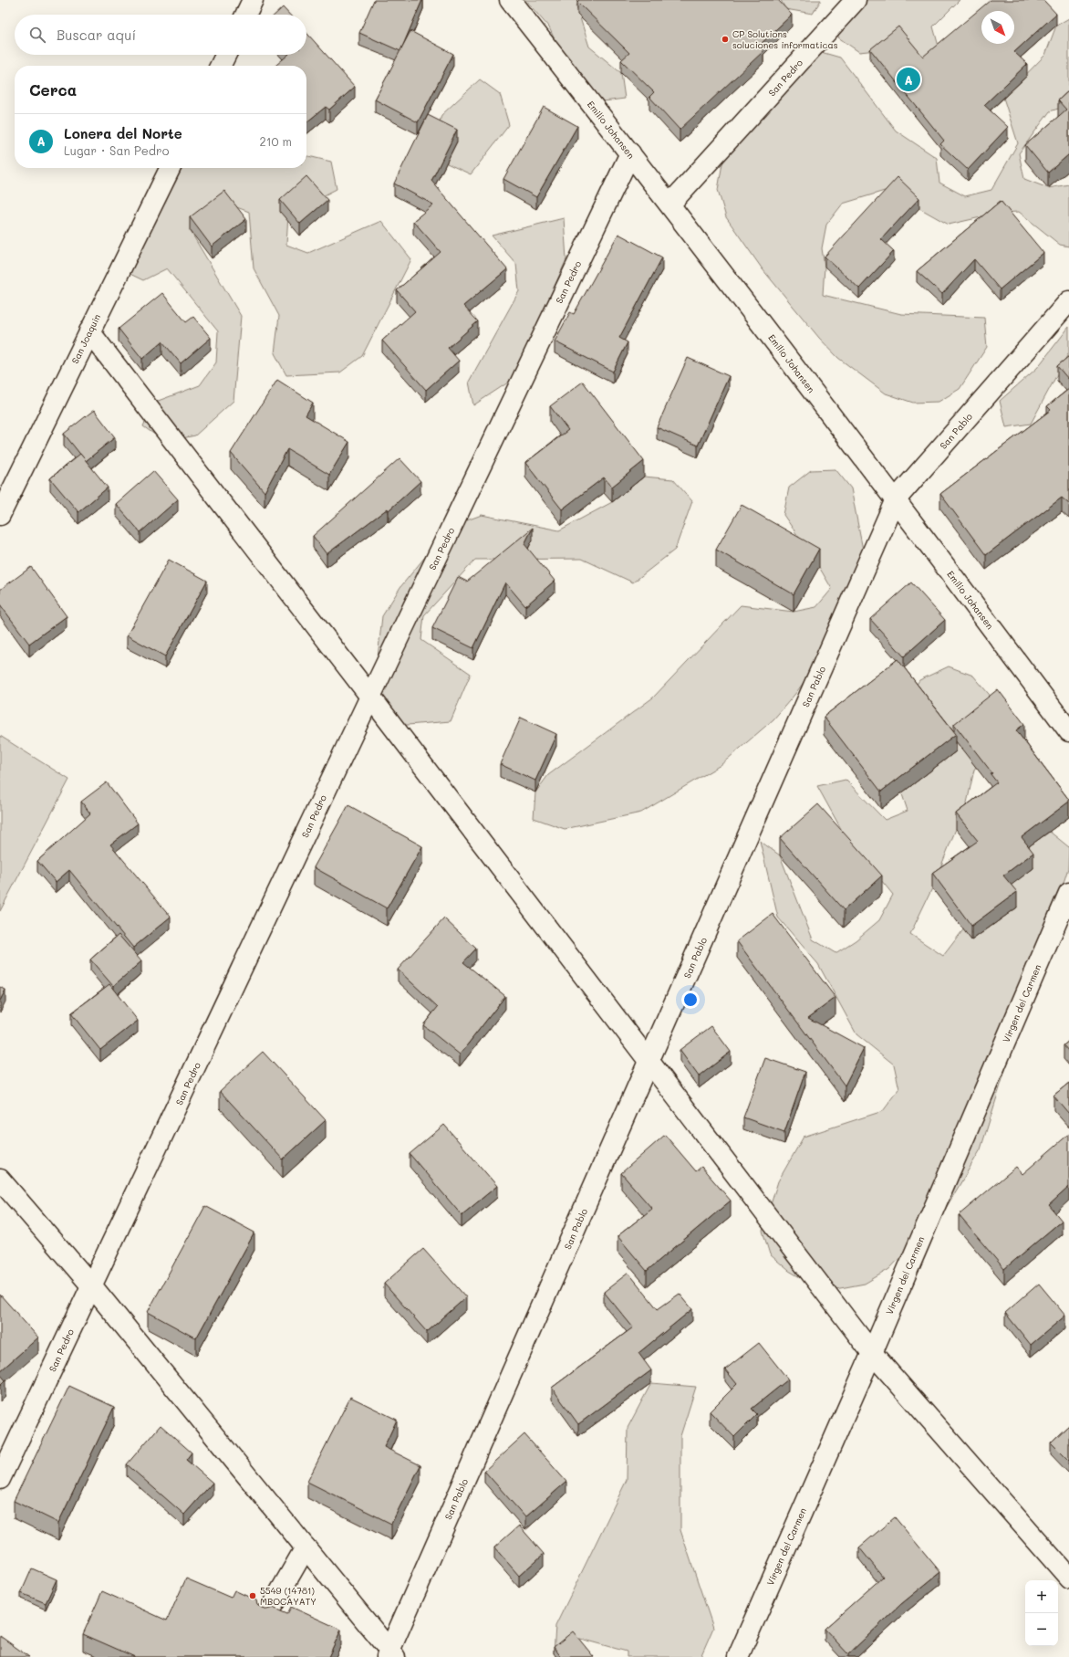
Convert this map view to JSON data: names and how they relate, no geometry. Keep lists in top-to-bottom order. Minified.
{"streets":{"street":["San Pedro","Emilio Johansen","San Joaquin","San Pablo","Virgen del Carmen"]},"crossings":[["San Pedro","Emilio Johansen"],["Emilio Johansen","San Pablo"]],"places":["CP Solutions soluciones informaticas","5549 (14781) MBOCAYATY"],"north":"bottom right","page":{"search":"Buscar aquí","pins":"A","heading":"Cerca","list":[{"mark":"A","name":"Lonera del Norte","note":"Lugar · San Pedro","value":"210 m"}],"map_buttons":["+","−"]}}
